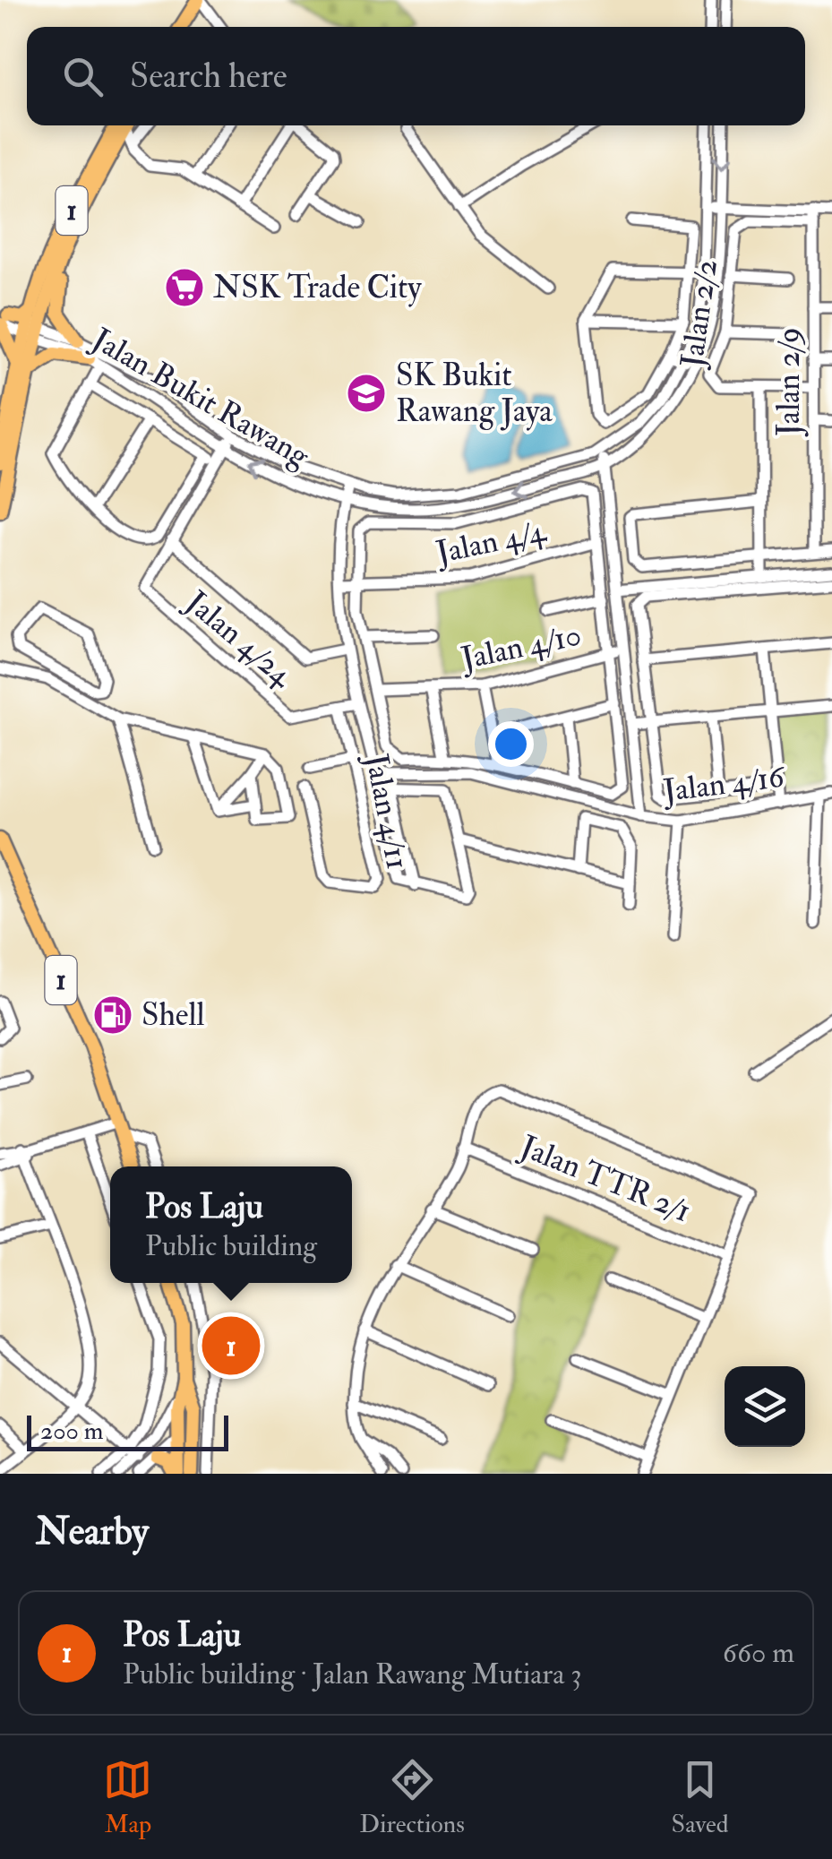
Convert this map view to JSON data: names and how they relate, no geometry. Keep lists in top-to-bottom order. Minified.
{"streets":{"main road":["1"],"street":["Jalan 2/2","Jalan 2/9","Jalan Bukit Rawang","Jalan 4/4","Jalan 4/24","Jalan 4/10","Jalan 4/16","Jalan 4/11","Jalan TTR 2/1"]},"crossings":[["1","Jalan Bukit Rawang"],["Jalan 2/2","Jalan 2/9"],["Jalan 4/24","Jalan 4/11"]],"places":{"supermarket":["NSK Trade City"],"school or university":["SK Bukit Rawang Jaya"],"fuel station":["Shell"]},"scale_bar":"200 m","page":{"search":"Search here","popup":["Pos Laju","Public building"],"pins":"1","scale":"200 m","heading":"Nearby","list":[{"mark":"1","name":"Pos Laju","note":"Public building · Jalan Rawang Mutiara 3","value":"660 m"}],"nav":["Map","Directions","Saved"]}}
